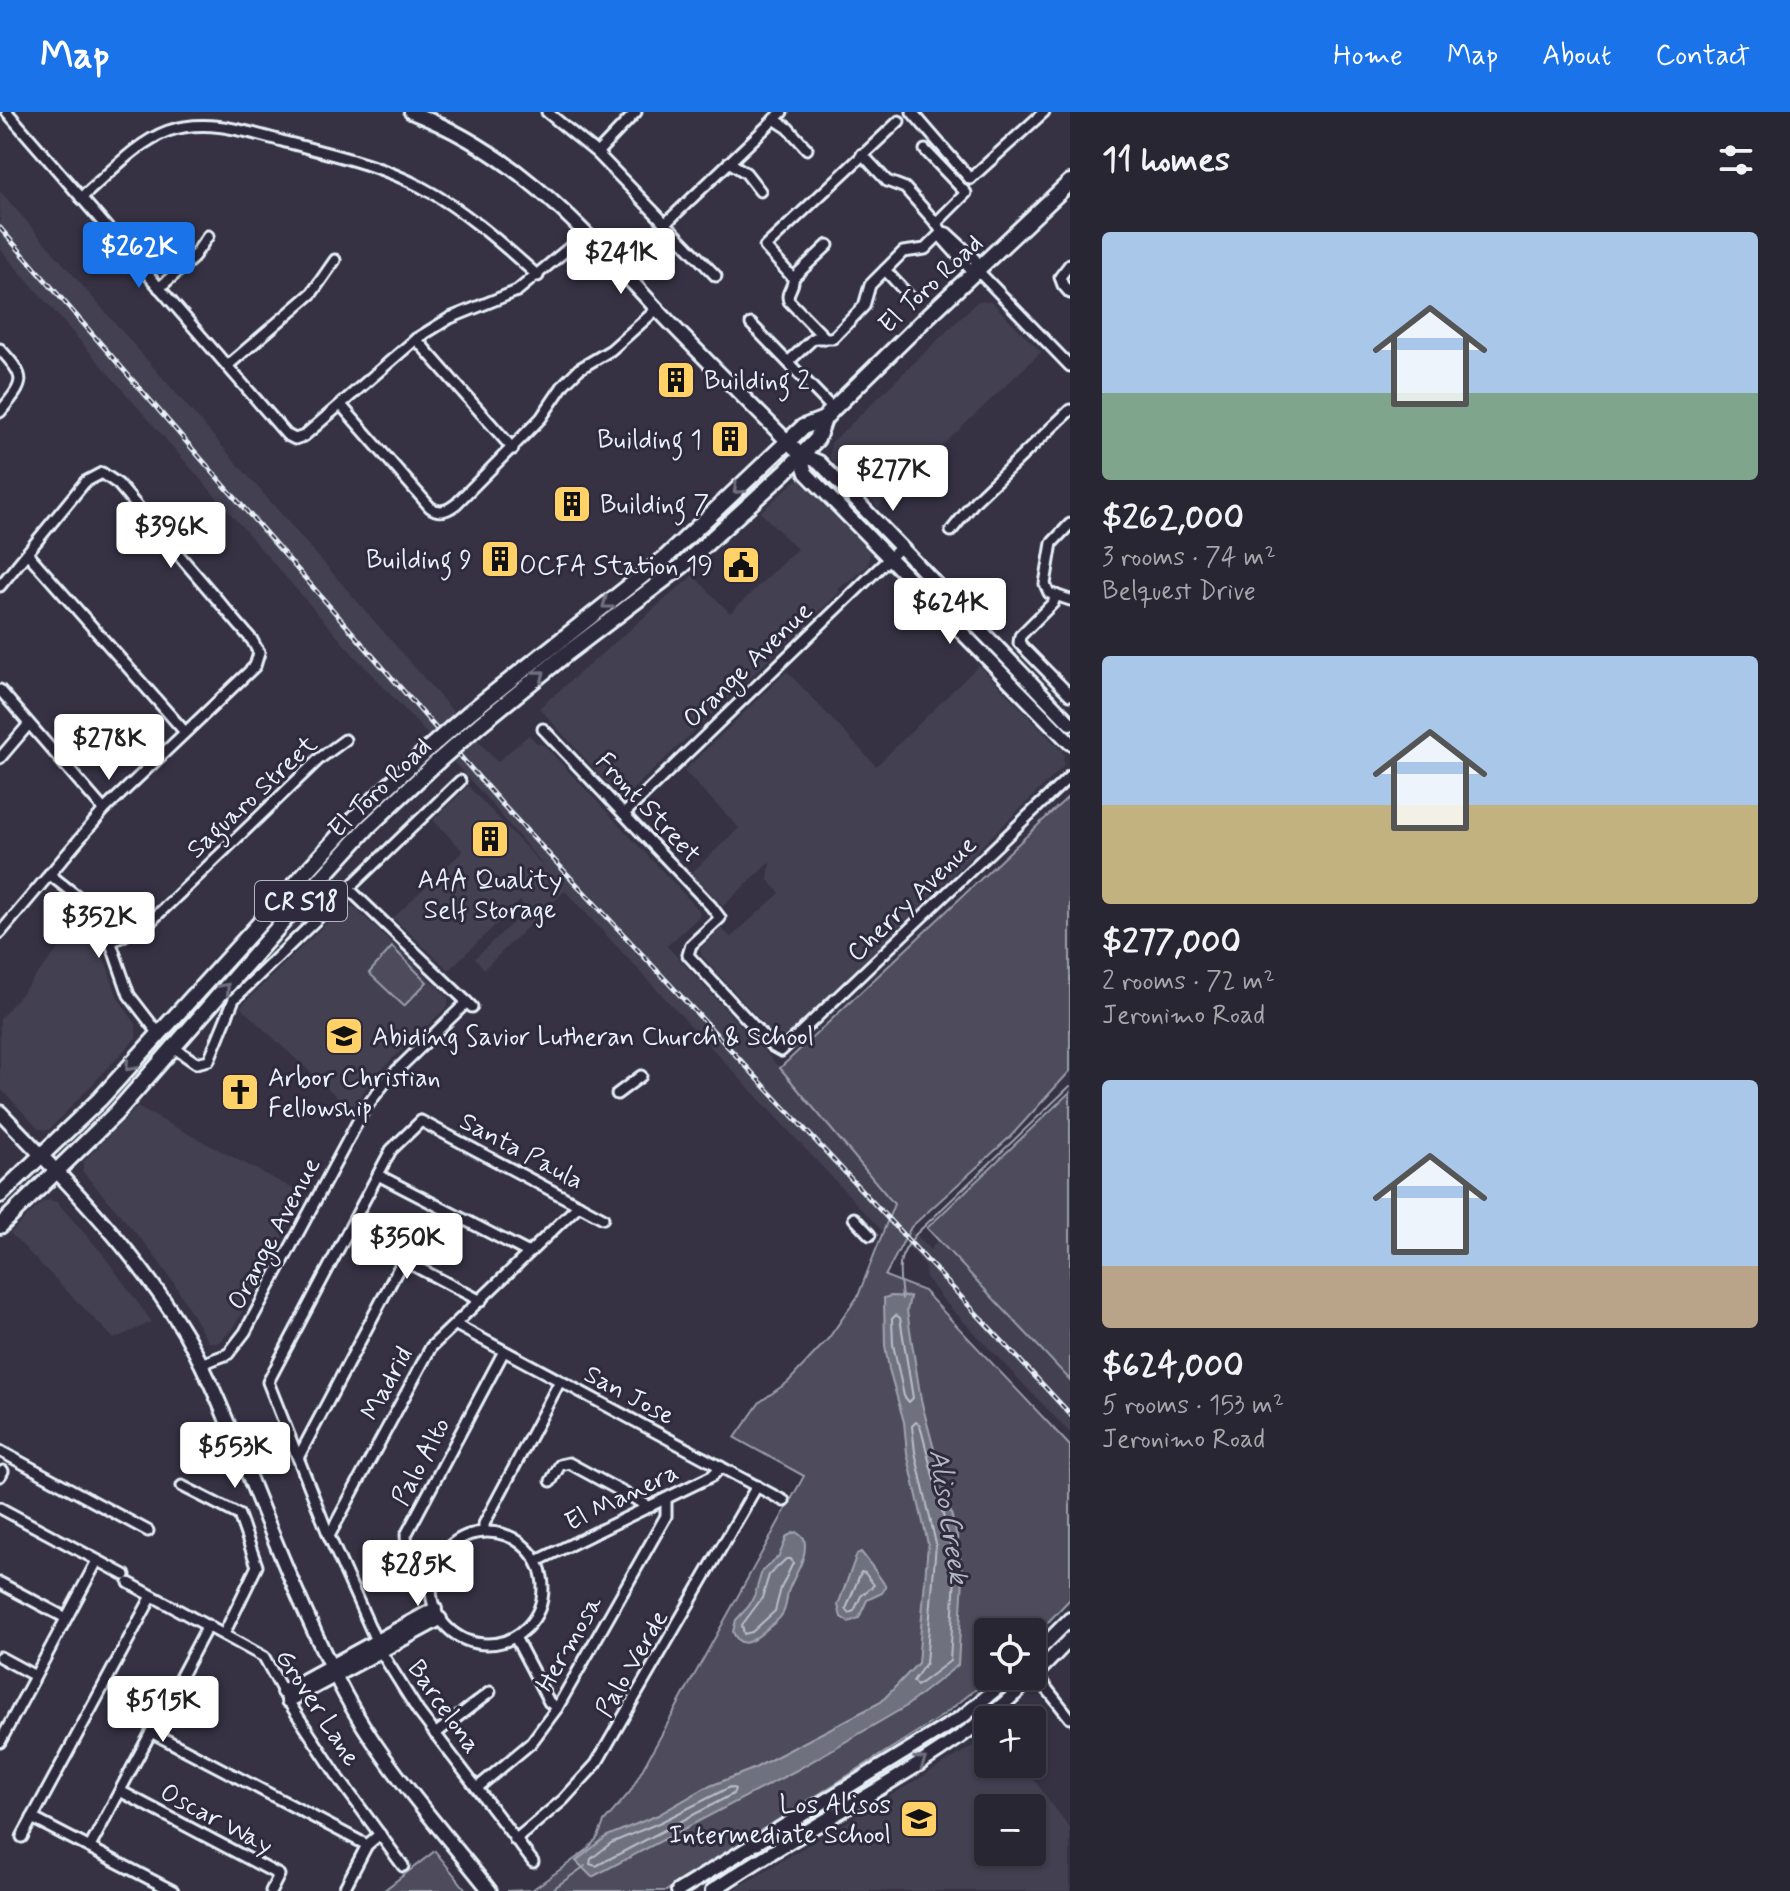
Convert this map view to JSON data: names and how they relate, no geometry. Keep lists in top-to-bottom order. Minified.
{"streets":{"main road":["El Toro Road","CR S18"],"street":["Orange Avenue","Saguaro Street","Front Street","Cherry Avenue","Santa Paula","Madrid","San Jose","Palo Alto","El Manera","Hermosa","Palo Verde","Barcelona","Grover Lane","Oscar Way"]},"crossings":[["Orange Avenue","Front Street"],["Front Street","Cherry Avenue"],["Santa Paula","Madrid"],["Madrid","San Jose"],["Madrid","Barcelona"],["San Jose","Palo Alto"],["San Jose","El Manera"],["San Jose","Palo Verde"],["Palo Alto","El Manera"],["El Manera","Hermosa"],["Hermosa","Barcelona"],["Palo Verde","Barcelona"]],"water":["Aliso Creek"],"places":{"building":["Building 2","Building 1","Building 7","Building 9","AAA Quality Self Storage"],"public building":["OCFA Station 19"],"school or university":["Abiding Savior Lutheran Church & School","Los Alisos Intermediate School"],"church":["Arbor Christian Fellowship"]},"page":{"header":"Map","nav":["Home","Map","About","Contact"],"heading":"11 homes","list":[{"name":"$262,000","note":"3 rooms · 74 m² · Belquest Drive"},{"name":"$277,000","note":"2 rooms · 72 m² · Jeronimo Road"},{"name":"$624,000","note":"5 rooms · 153 m² · Jeronimo Road"}],"price":["$262K","$241K","$277K","$396K","$624K","$278K","$352K","$350K","$553K","$285K","$515K"],"map_buttons":["+","−"]}}
